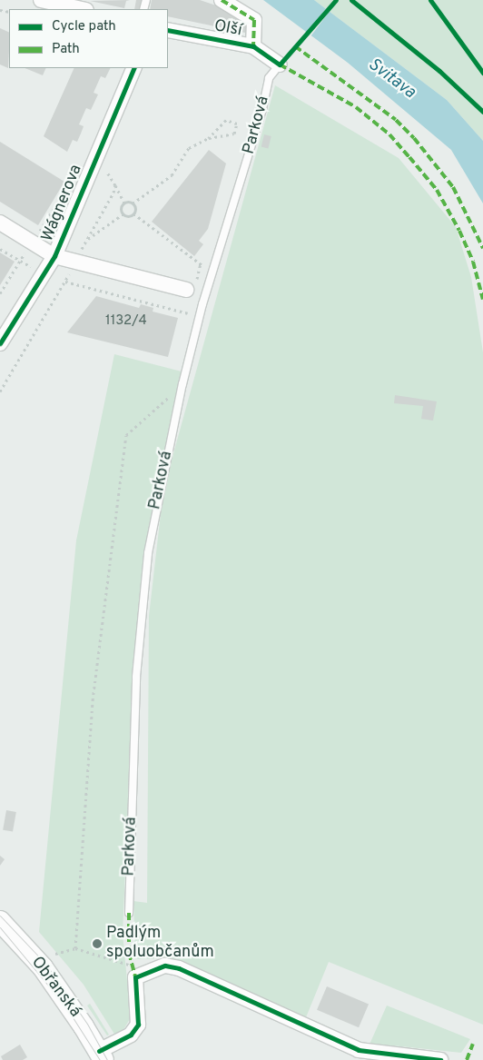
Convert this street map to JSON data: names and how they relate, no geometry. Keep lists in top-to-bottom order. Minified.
{"streets":{"main road":["Obřanská"],"street":["Olší","Wágnerova"],"lane":["Parková"]},"crossings":[["Olší","Parková"]],"water":["Svitava"],"places":["Padlým spoluobčanům"],"house_numbers":["1132/4"],"legend":["Cycle path","Path"]}
